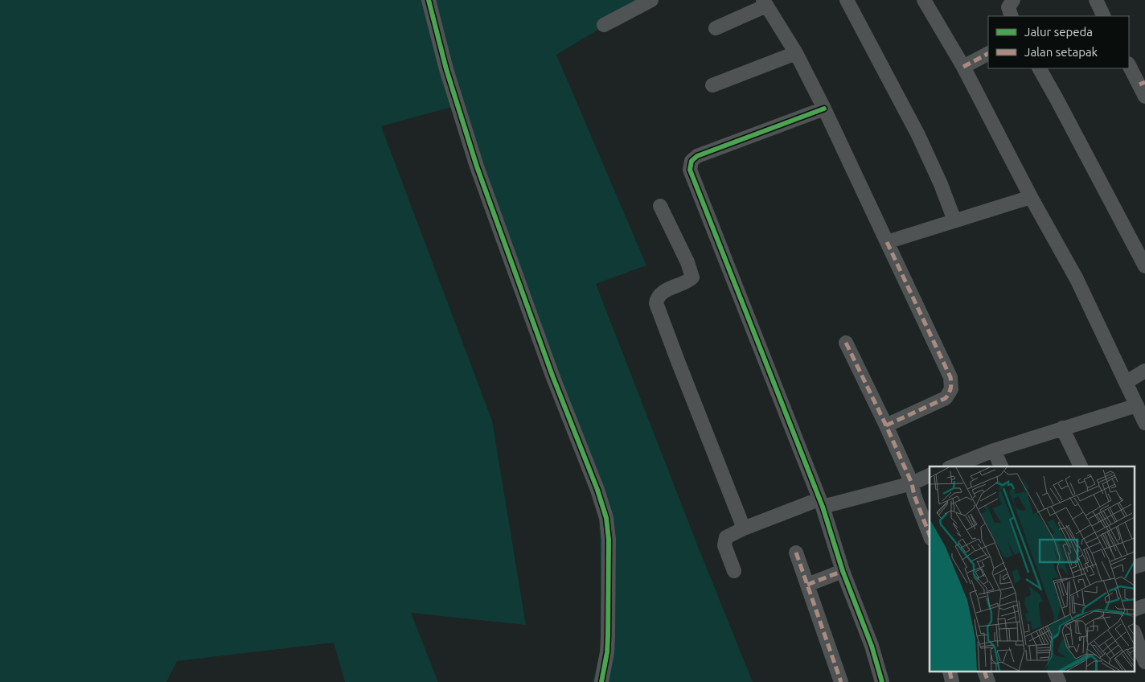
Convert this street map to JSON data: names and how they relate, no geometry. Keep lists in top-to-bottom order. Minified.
{"legend":["Jalur sepeda","Jalan setapak"]}
